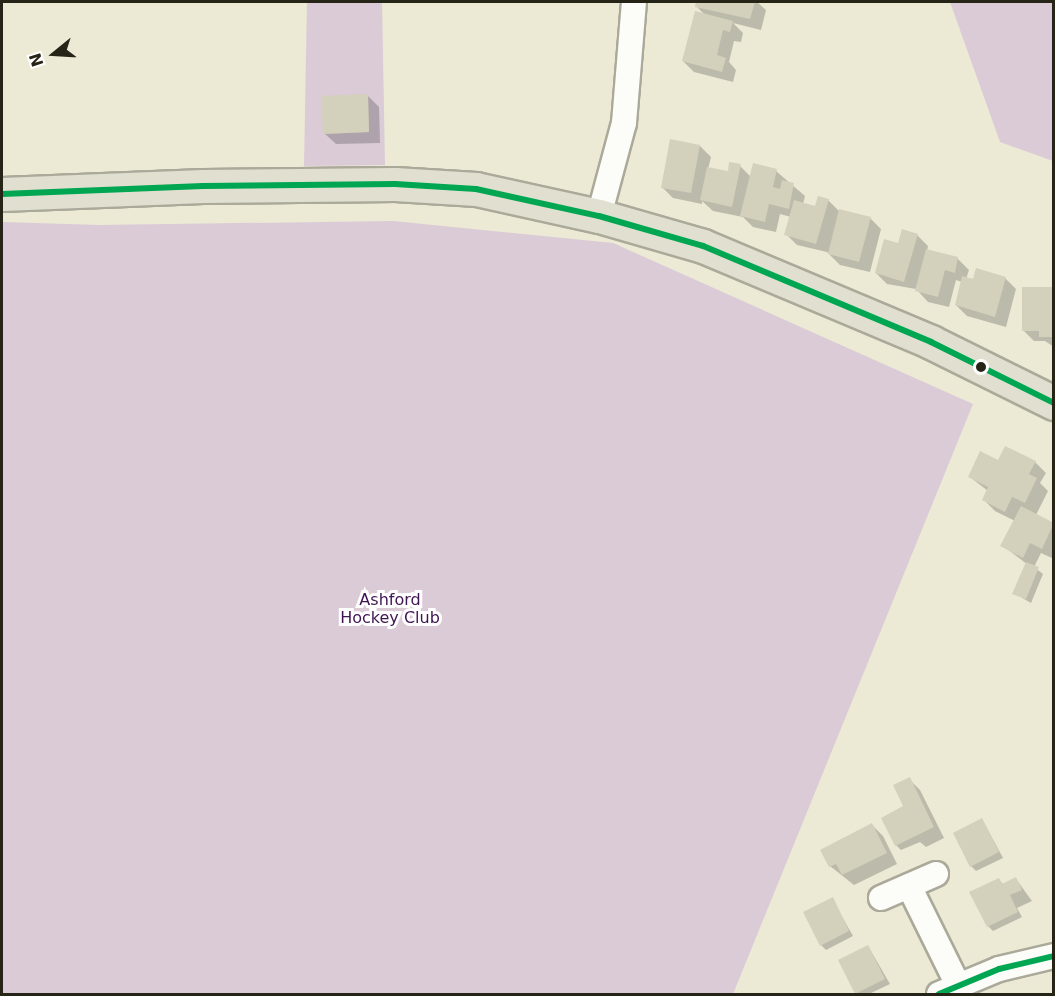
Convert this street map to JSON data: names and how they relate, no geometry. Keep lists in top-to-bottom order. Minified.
{"parks":["Ashford Hockey Club"],"north":"left"}
